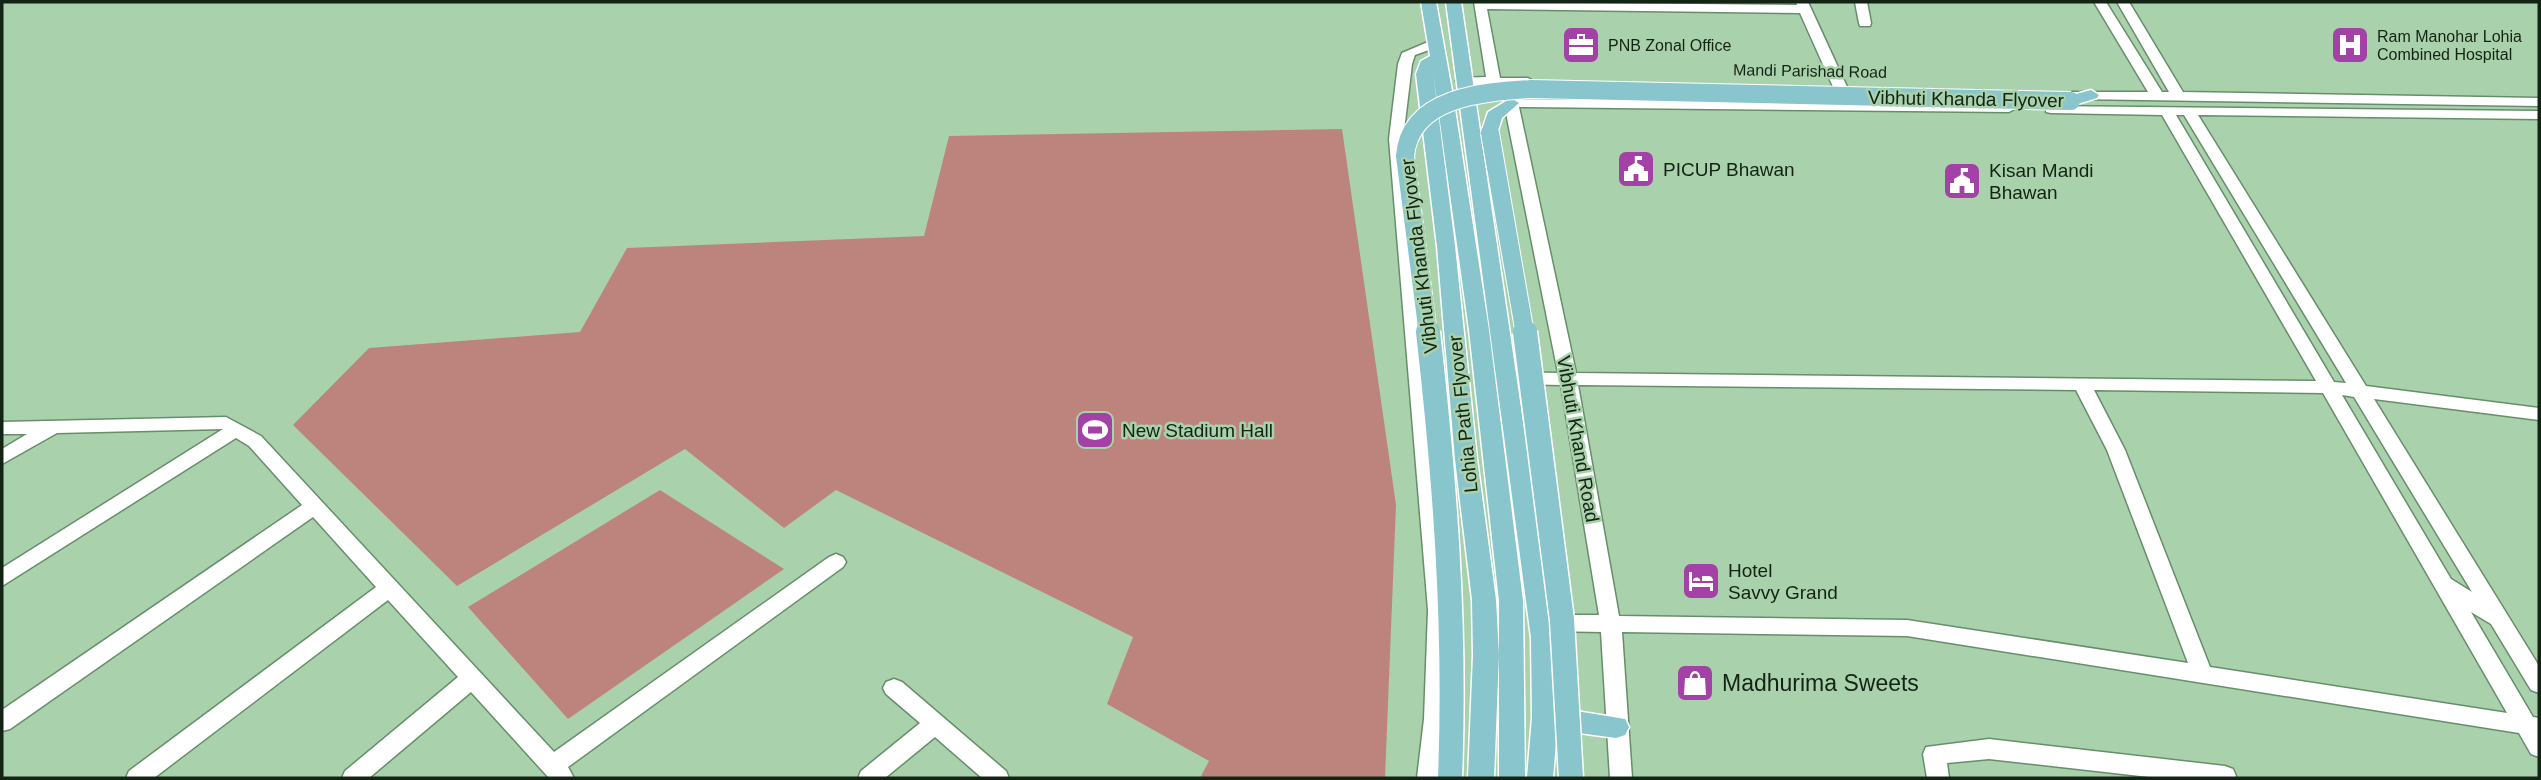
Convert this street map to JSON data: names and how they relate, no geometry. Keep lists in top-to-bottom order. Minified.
{"streets":{"main road":["Vibhuti Khanda Flyover","Lohia Path Flyover"],"street":["Mandi Parishad Road","Vibhuti Khand Road"]},"crossings":[["Mandi Parishad Road","Vibhuti Khanda Flyover"]],"places":{"office":["PNB Zonal Office"],"hospital":["Ram Manohar Lohia Combined Hospital"],"public building":["PICUP Bhawan","Kisan Mandi Bhawan"],"sports":["New Stadium Hall"],"hotel":["Hotel Savvy Grand"],"shop":["Madhurima Sweets"]}}
